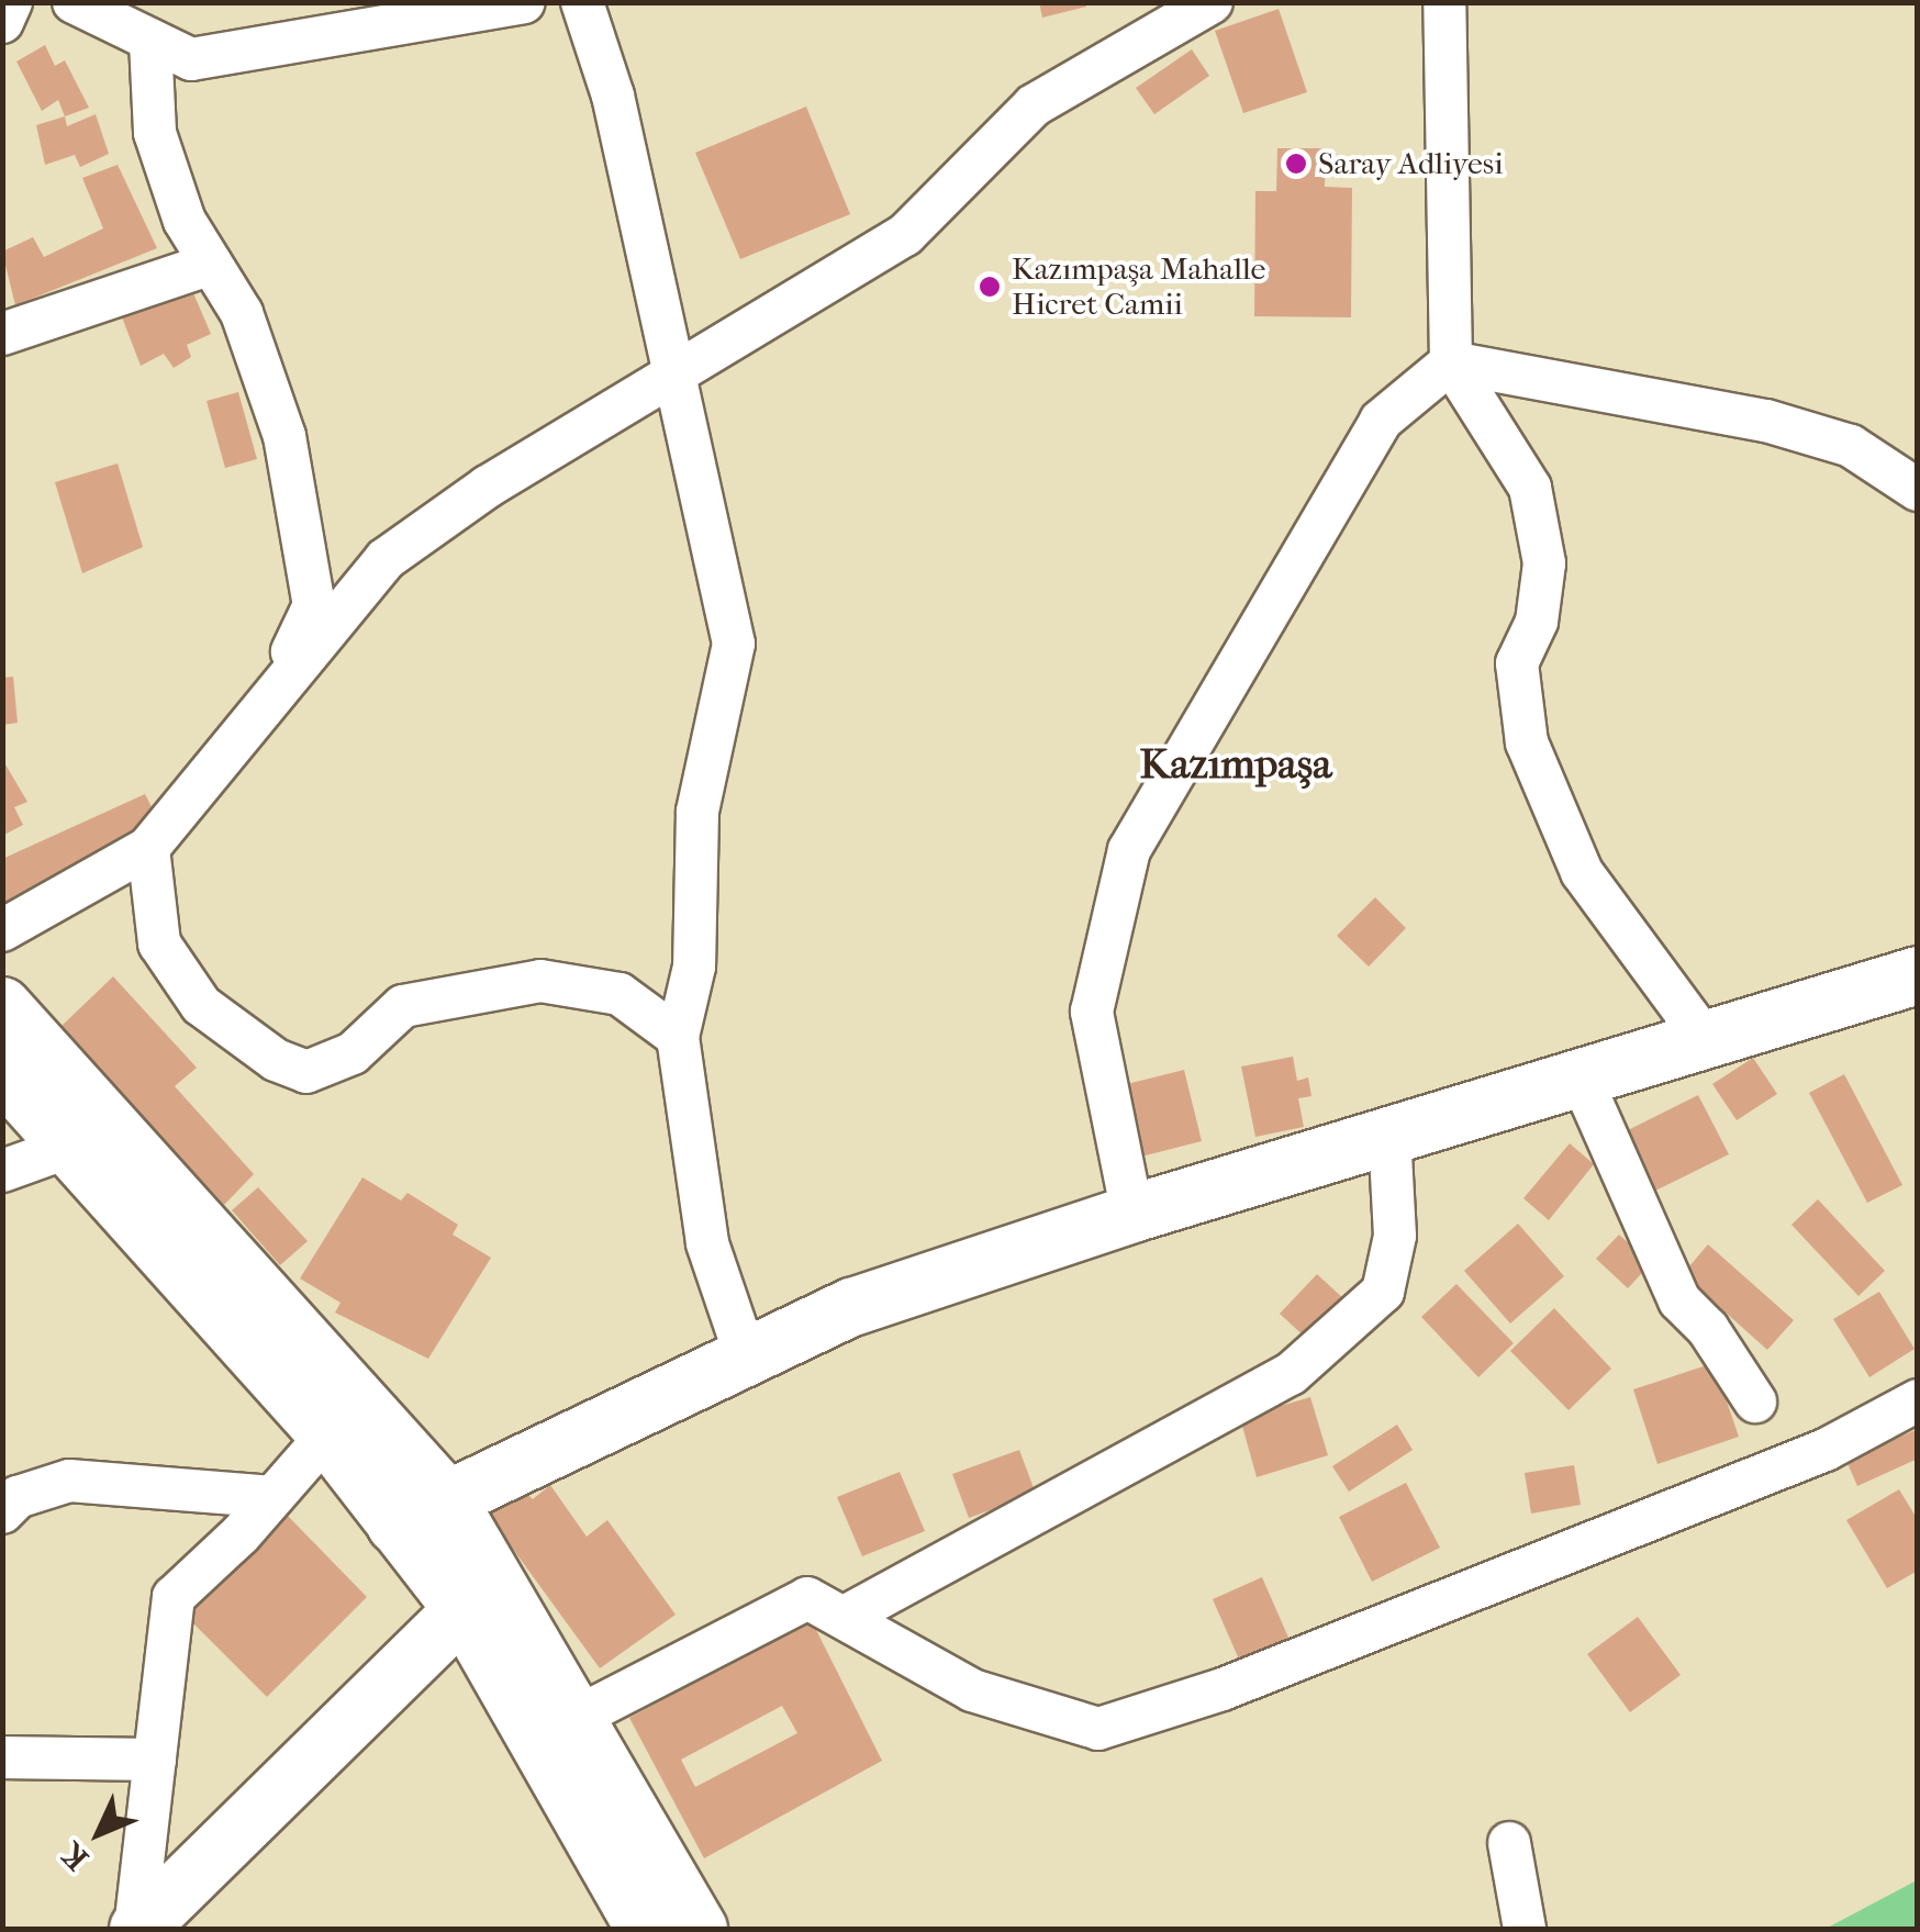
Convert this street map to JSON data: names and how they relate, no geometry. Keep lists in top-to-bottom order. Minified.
{"districts":["Kazımpaşa"],"places":["Saray Adliyesi","Kazımpaşa Mahalle Hicret Camii"],"north":"bottom left"}
